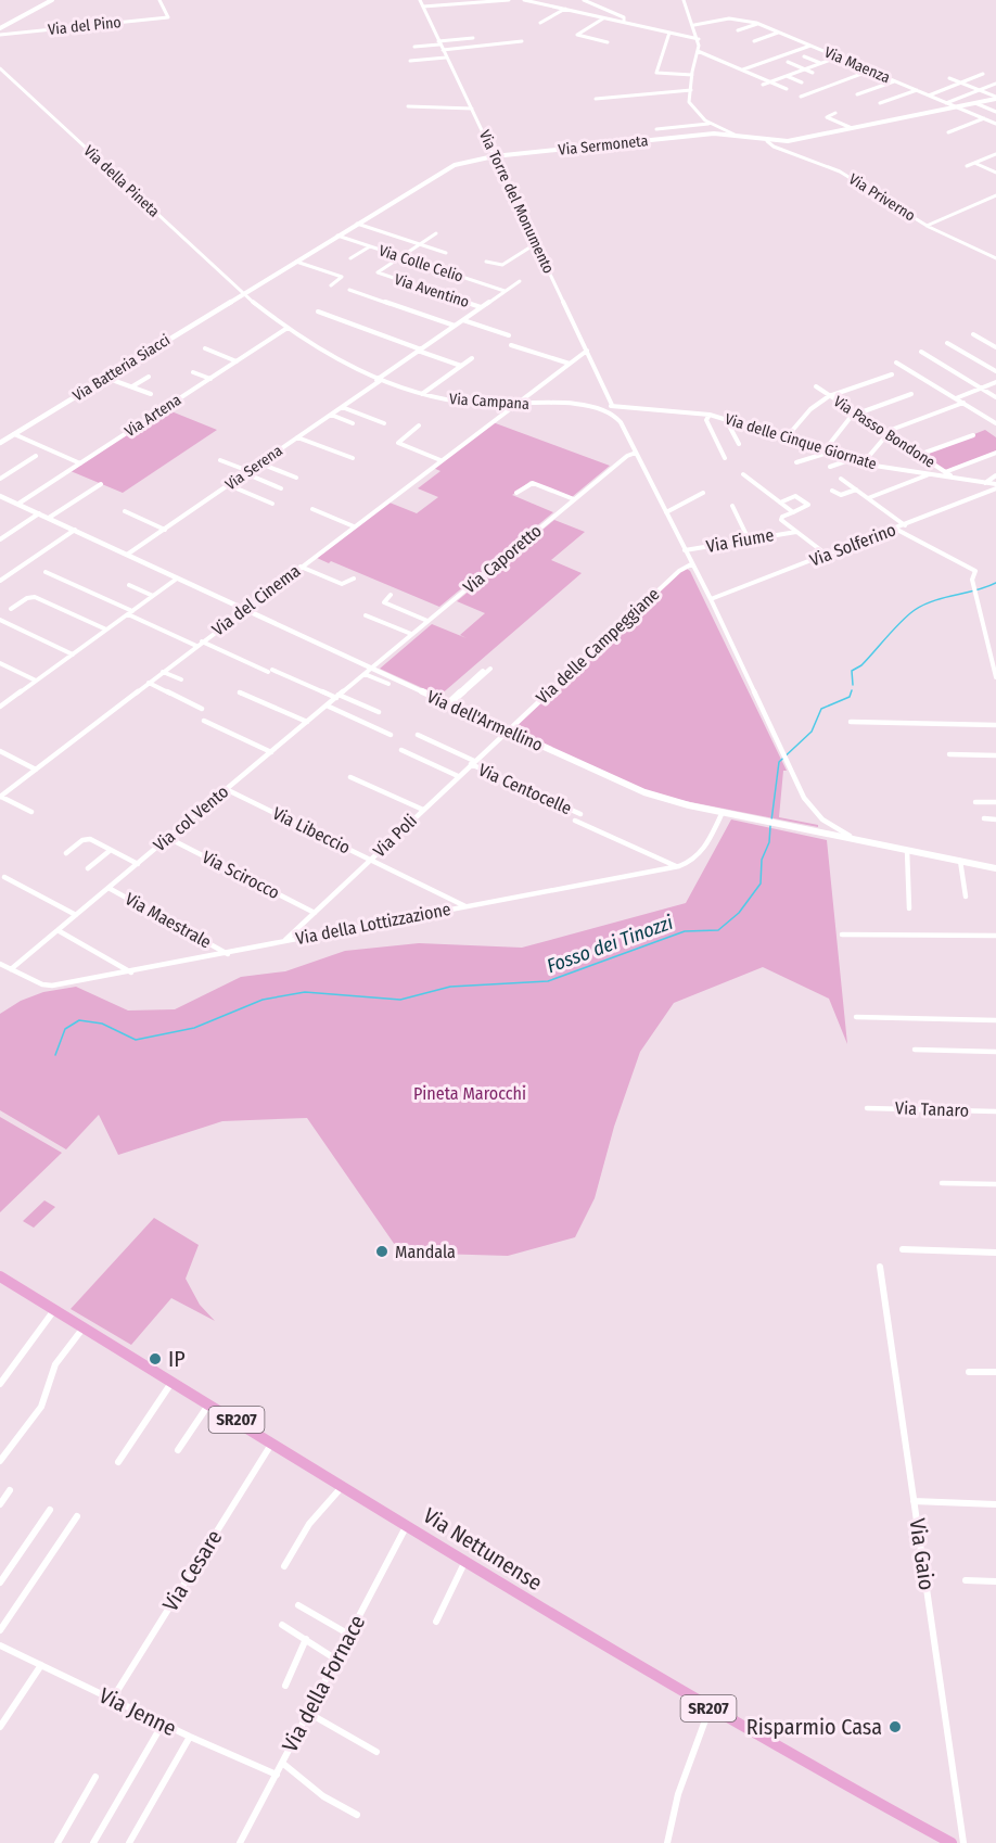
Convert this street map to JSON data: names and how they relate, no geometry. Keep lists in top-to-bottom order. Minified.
{"streets":{"main road":["SR207","Via Nettunense"],"street":["Via del Pino","Via Maenza","Via Sermoneta","Via della Pineta","Via Priverno","Via Torre del Monumento","Via Colle Celio","Via Aventino","Via Batteria Siacci","Via Campana","Via Artena","Via Passo Bondone","Via delle Cinque Giornate","Via Serena","Via Fiume","Via Solferino","Via Caporetto","Via del Cinema","Via delle Campeggiane","Via dell'Armellino","Via Centocelle","Via col Vento","Via Libeccio","Via Poli","Via Scirocco","Via Maestrale","Via della Lottizzazione","Via Tanaro","Via Gaio","Via Cesare","Via della Fornace","Via Jenne"]},"crossings":[["Via Maenza","Via Sermoneta"],["Via Sermoneta","Via della Pineta"],["Via Sermoneta","Via Priverno"],["Via Sermoneta","Via Torre del Monumento"],["Via Sermoneta","Via Colle Celio"],["Via Sermoneta","Via Batteria Siacci"],["Via Sermoneta","Via Campana"],["Via della Pineta","Via Batteria Siacci"],["Via della Pineta","Via Campana"],["Via Torre del Monumento","Via delle Cinque Giornate"],["Via Torre del Monumento","Via del Cinema"],["Via Colle Celio","Via Aventino"],["Via Colle Celio","Via Serena"],["Via Aventino","Via Serena"],["Via Batteria Siacci","Via Campana"],["Via Campana","Via Artena"],["Via Campana","Via Serena"],["Via Campana","Via del Cinema"],["Via Artena","Via dell'Armellino"],["Via Passo Bondone","Via delle Cinque Giornate"],["Via delle Cinque Giornate","Via Solferino"],["Via Serena","Via dell'Armellino"],["Via Caporetto","Via dell'Armellino"],["Via Caporetto","Via col Vento"],["Via del Cinema","Via dell'Armellino"],["Via delle Campeggiane","Via dell'Armellino"],["Via delle Campeggiane","Via Poli"],["Via dell'Armellino","Via col Vento"],["Via dell'Armellino","Via Poli"],["Via dell'Armellino","Via della Lottizzazione"],["Via Centocelle","Via Poli"],["Via col Vento","Via Libeccio"],["Via col Vento","Via Scirocco"],["Via col Vento","Via Maestrale"],["Via col Vento","Via della Lottizzazione"],["Via Libeccio","Via Poli"],["Via Libeccio","Via della Lottizzazione"],["Via Poli","Via Scirocco"],["Via Poli","Via della Lottizzazione"],["Via Maestrale","Via della Lottizzazione"],["Via Nettunense","Via Cesare"],["Via Nettunense","Via della Fornace"],["Via Cesare","Via Jenne"],["Via della Fornace","Via Jenne"]],"water":["Fosso dei Tinozzi"],"parks":["Pineta Marocchi"],"places":["Mandala","IP","Risparmio Casa"]}
